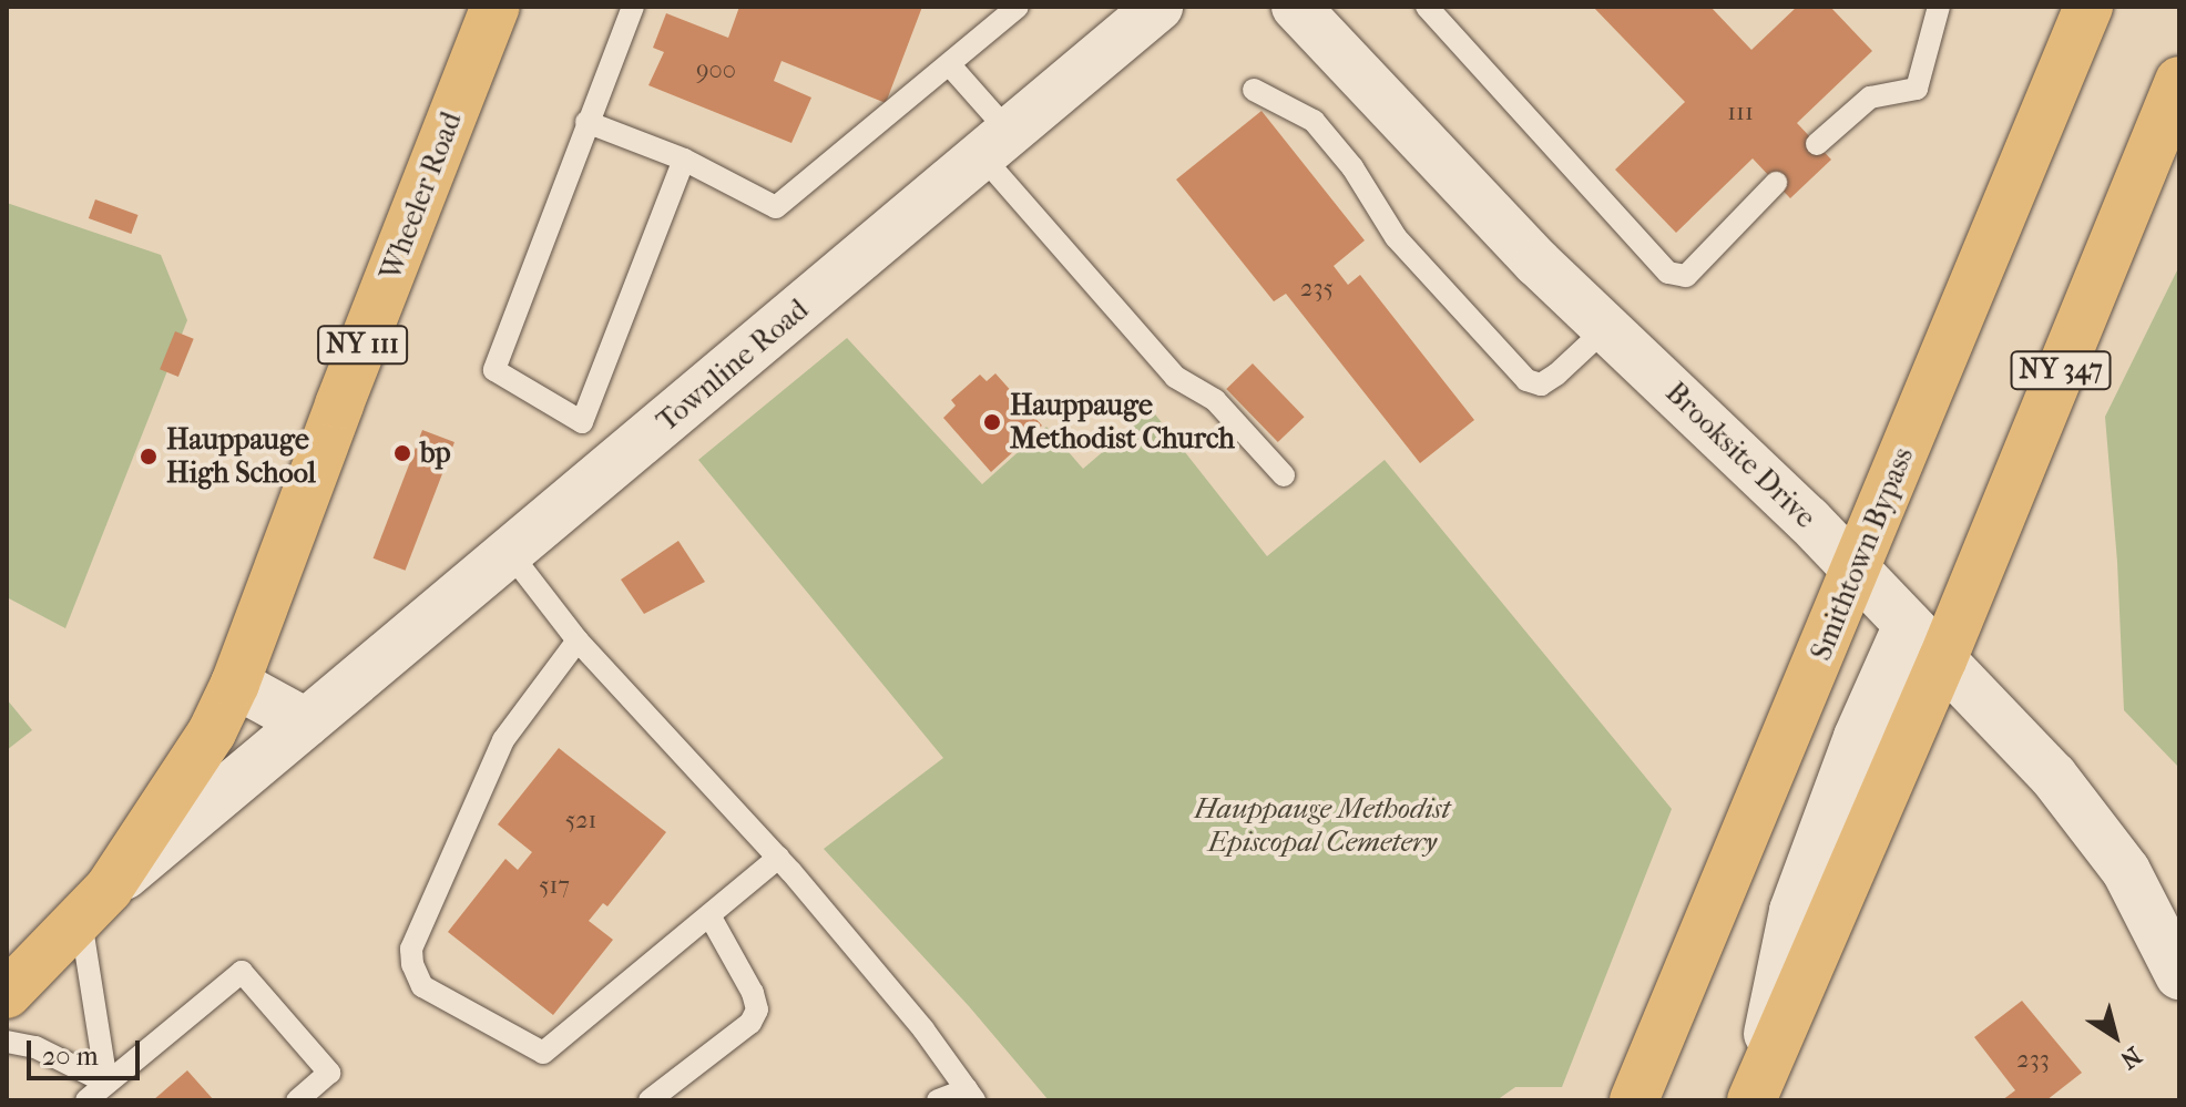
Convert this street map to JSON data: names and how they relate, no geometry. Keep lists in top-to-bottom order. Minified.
{"streets":{"main road":["Wheeler Road","NY 111","Townline Road","NY 347","Smithtown Bypass"],"street":["Brooksite Drive"]},"crossings":[["Wheeler Road","Townline Road"],["NY 347","Brooksite Drive"],["Brooksite Drive","Smithtown Bypass"]],"parks":["Hauppauge Methodist Episcopal Cemetery"],"places":["Hauppauge Methodist Church","bp","Hauppauge High School"],"house_numbers":["900","111","235","521","517","233"],"scale_bar":"20 m","north":"bottom right"}
